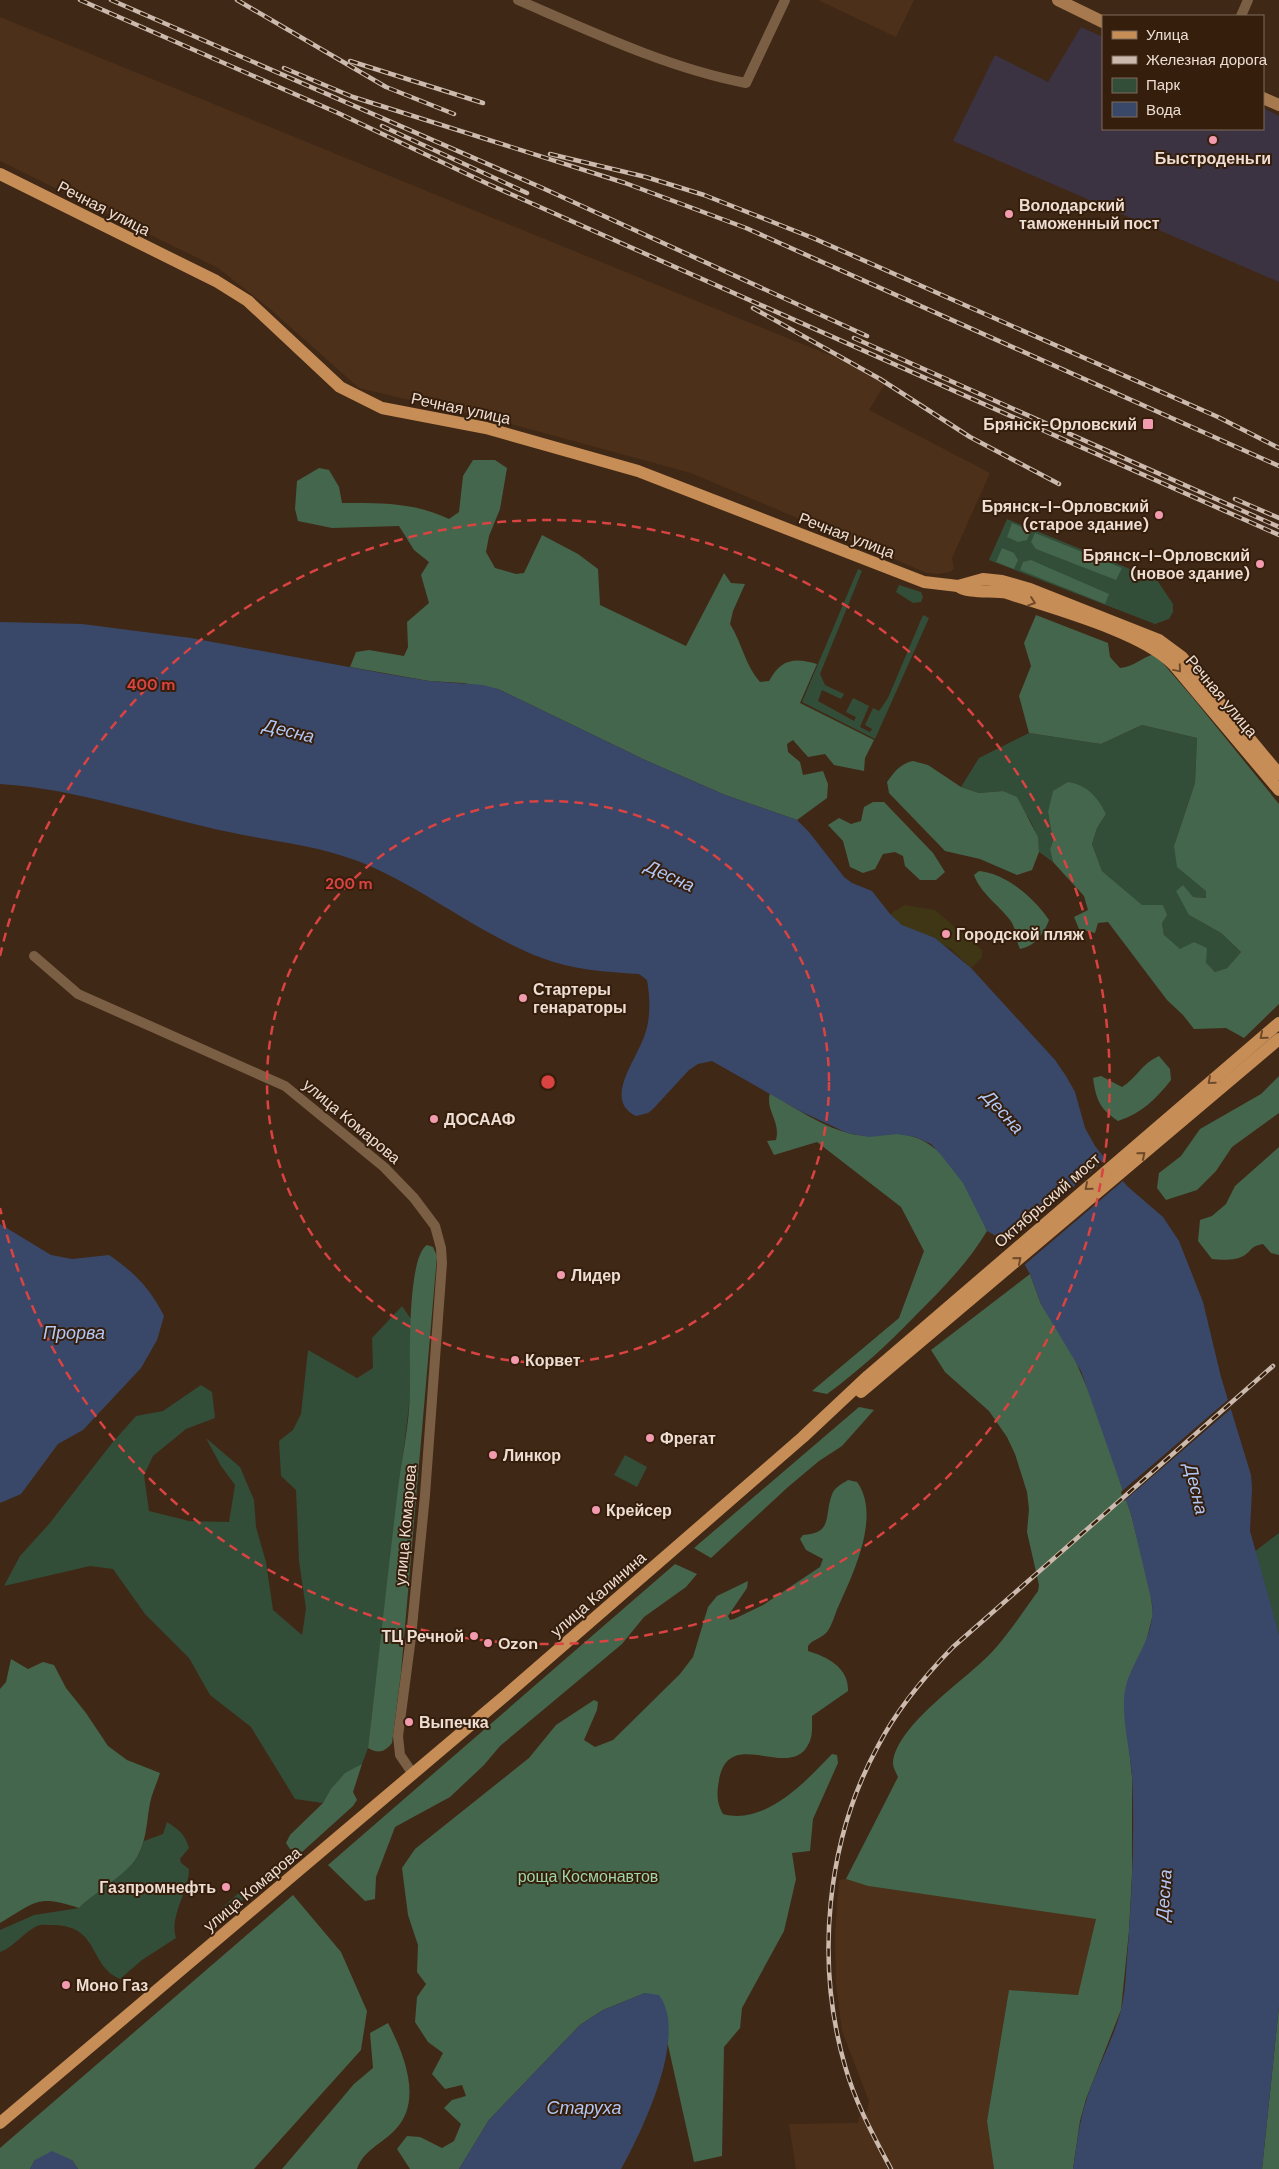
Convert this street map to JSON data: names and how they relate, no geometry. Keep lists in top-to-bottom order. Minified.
{"streets":{"main road":["Речная улица","улица Комарова","Октябрьский мост","улица Калинина"]},"crossings":[["улица Комарова","улица Калинина"],["Октябрьский мост","улица Калинина"]],"water":["Десна","Прорва","Старуха"],"parks":["роща Космонавтов"],"places":{"other":["Быстроденьги","Володарский таможенный пост","Брянск-I-Орловский (старое здание)","Брянск-I-Орловский (новое здание)","Городской пляж","Стартеры генараторы","ДОСААФ","Лидер","Корвет","Фрегат","Линкор","Крейсер","ТЦ Речной","Ozon","Выпечка","Газпромнефть","Моно Газ"],"transit":["Брянск-Орловский"]},"legend":["Улица","Железная дорога","Парк","Вода"],"rings":["400 m","200 m"]}
